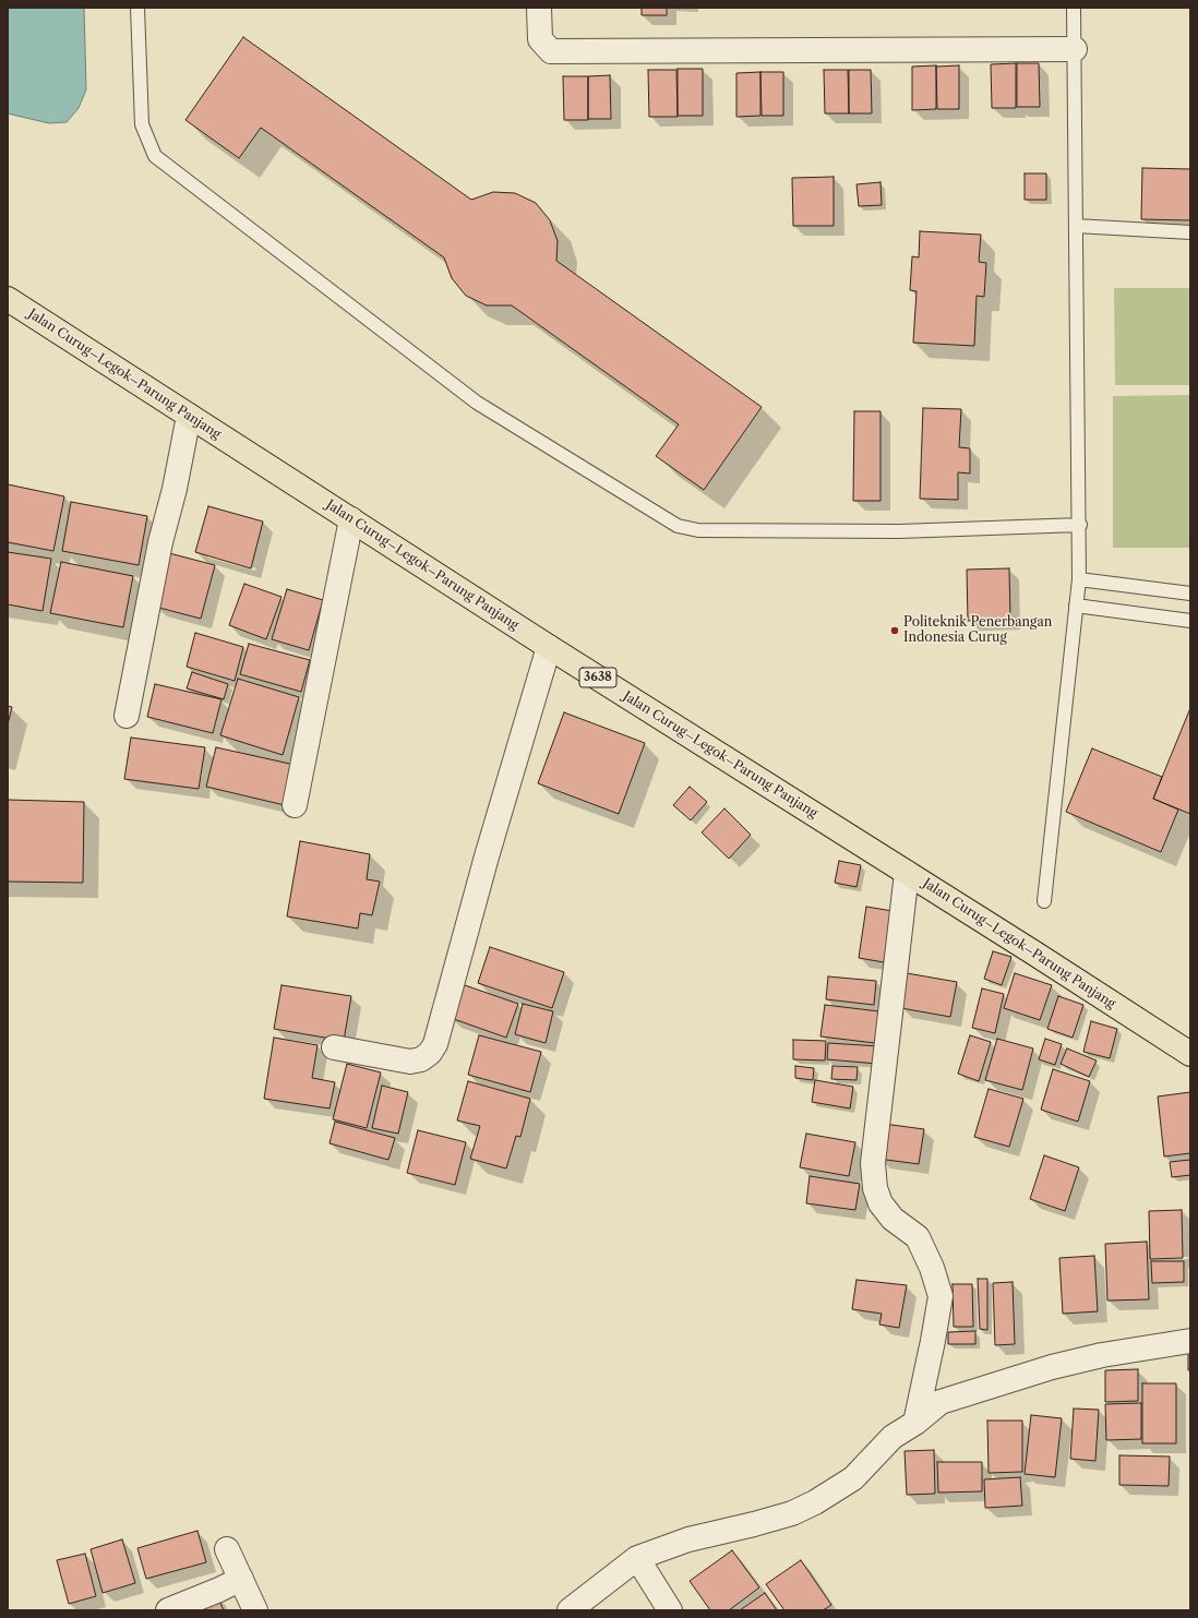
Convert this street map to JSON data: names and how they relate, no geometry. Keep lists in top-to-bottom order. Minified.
{"streets":{"main road":["Jalan Curug–Legok–Parung Panjang","3638"]},"places":["Politeknik Penerbangan Indonesia Curug"]}
